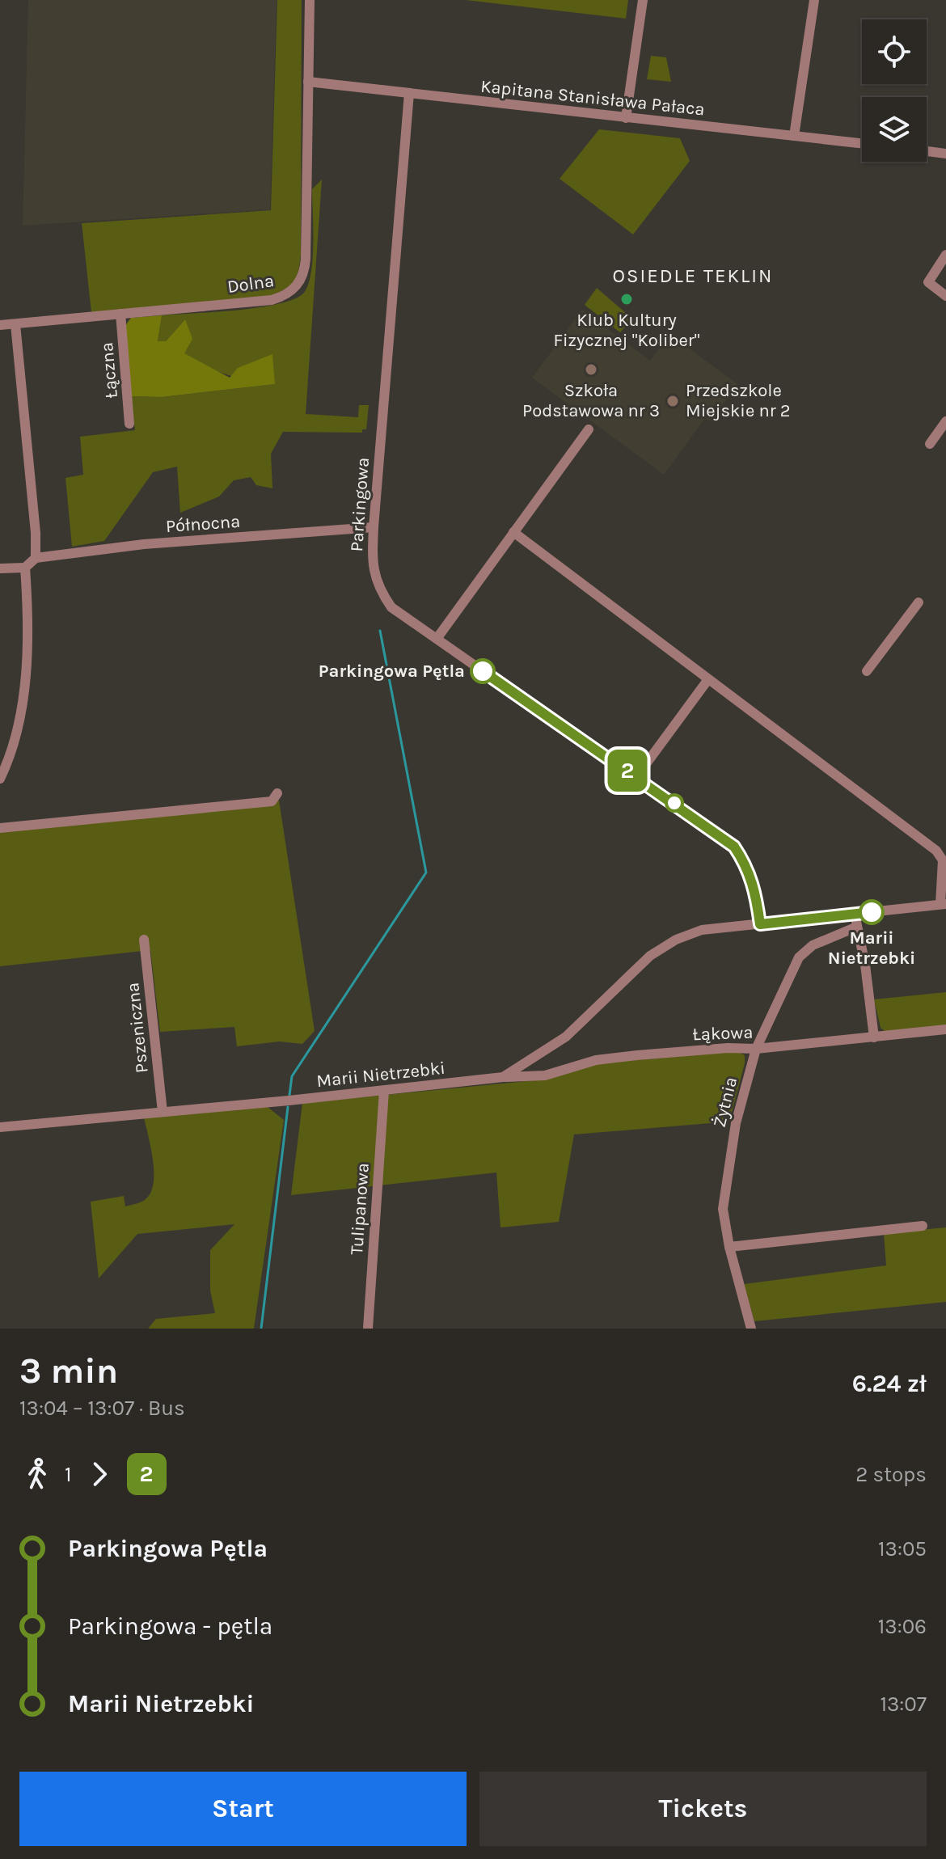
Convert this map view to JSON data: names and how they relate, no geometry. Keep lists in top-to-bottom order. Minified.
{"streets":{"street":["Kapitana Stanisława Pałaca","Dolna","Łączna","Parkingowa","Północna","Pszeniczna","Łąkowa","Marii Nietrzebki","Żytnia","Tulipanowa"]},"crossings":[["Kapitana Stanisława Pałaca","Dolna"],["Kapitana Stanisława Pałaca","Parkingowa"],["Dolna","Łączna"],["Parkingowa","Północna"],["Parkingowa","Marii Nietrzebki"],["Pszeniczna","Marii Nietrzebki"],["Łąkowa","Marii Nietrzebki"],["Łąkowa","Żytnia"],["Marii Nietrzebki","Tulipanowa"]],"districts":["OSIEDLE TEKLIN"],"places":["Klub Kultury Fizycznej \"Koliber\"","Szkoła Podstawowa nr 3","Przedszkole Miejskie nr 2","Parkingowa Pętla","Marii Nietrzebki"],"lines":["bus line 2"],"page":{"on_map":"2","heading":["3 min","13:04 – 13:07 · Bus","6.24 zł"],"legs":["1","2","2 stops"],"list":[{"name":"Parkingowa Pętla","value":"13:05"},{"name":"Parkingowa - pętla","value":"13:06"},{"name":"Marii Nietrzebki","value":"13:07"}],"buttons":["Start","Tickets"]}}
